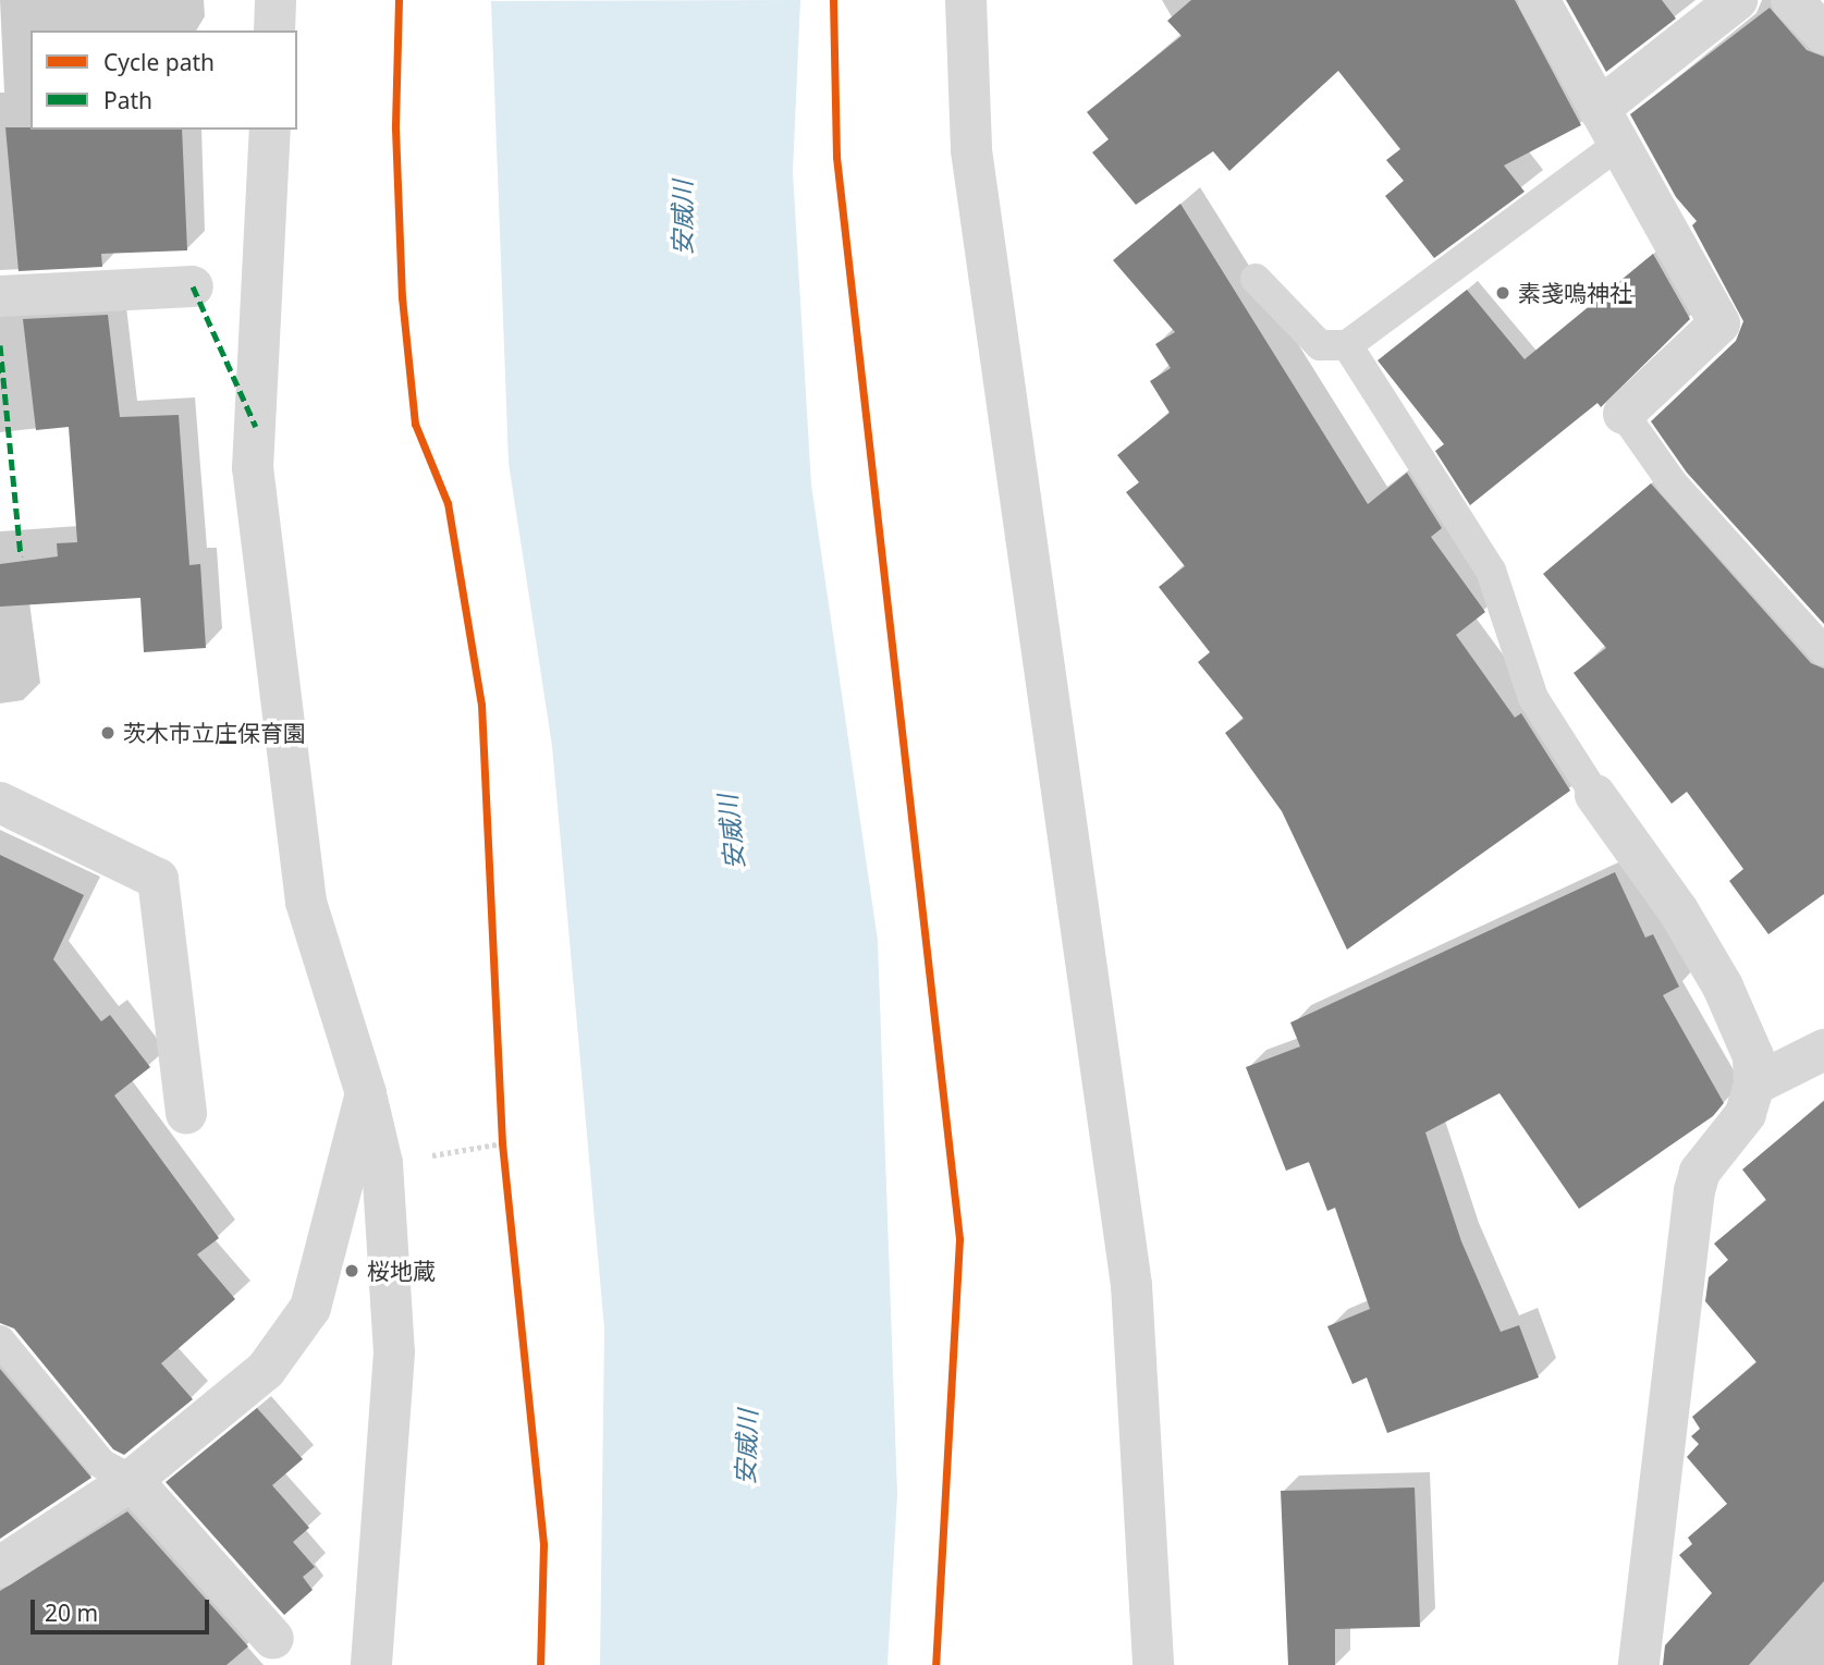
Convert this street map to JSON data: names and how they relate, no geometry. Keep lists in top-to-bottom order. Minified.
{"water":["安威川"],"places":["素戔嗚神社","茨木市立庄保育園","桜地蔵"],"legend":["Cycle path","Path"],"scale_bar":"20 m"}
